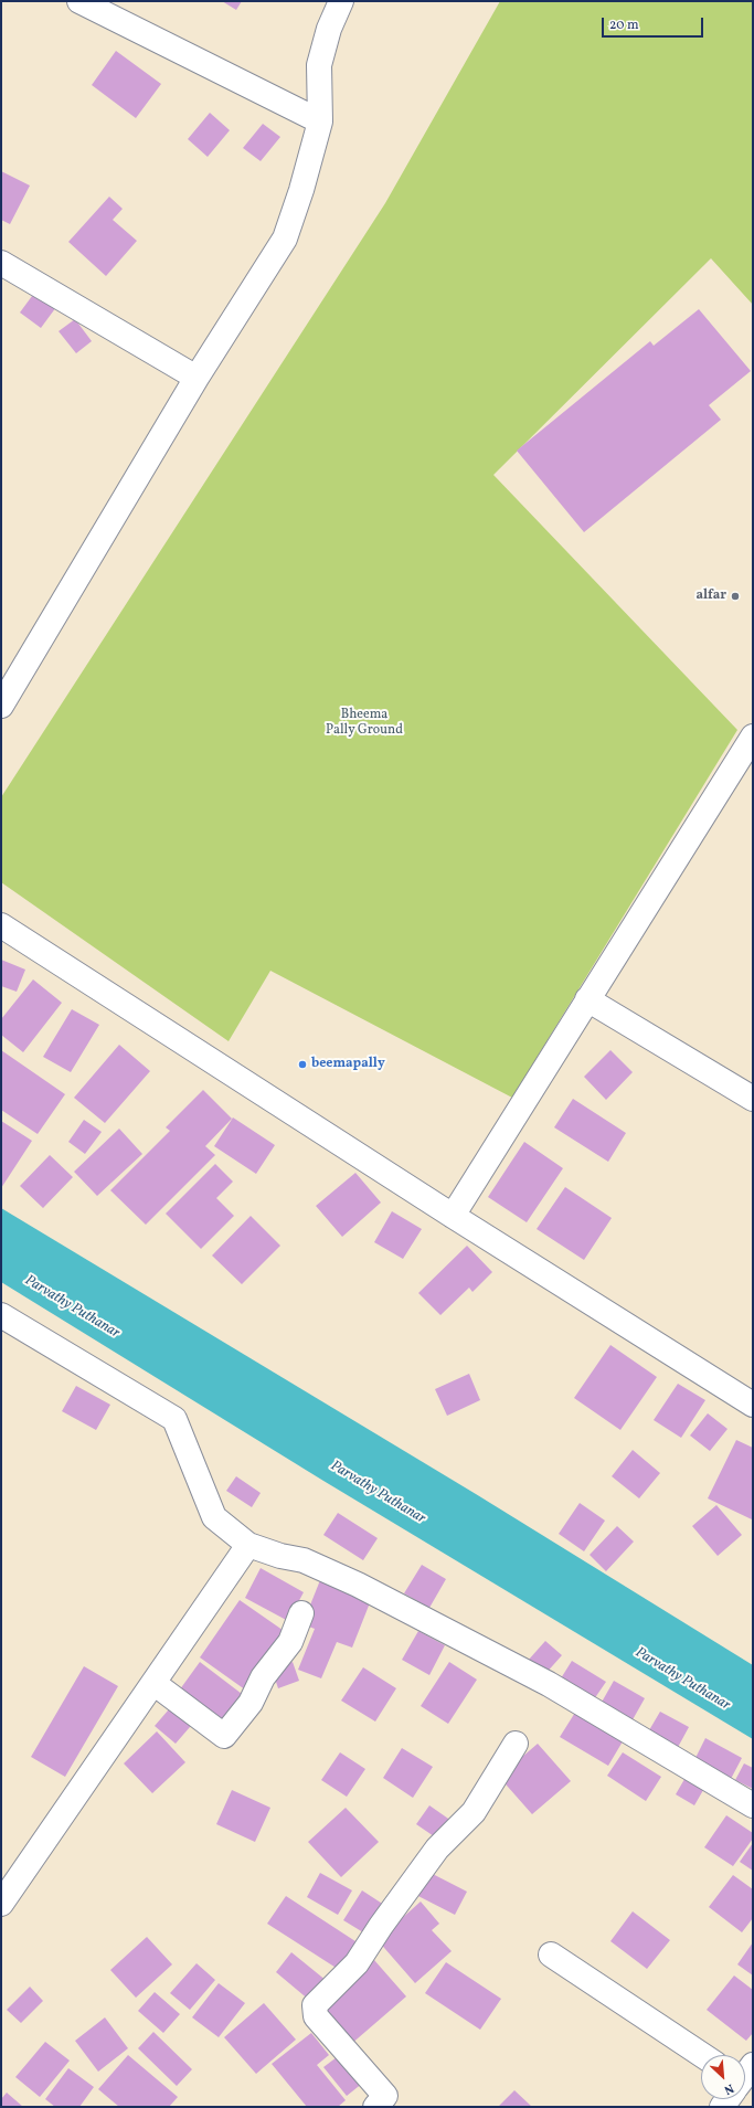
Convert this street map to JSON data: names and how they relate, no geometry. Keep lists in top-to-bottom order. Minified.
{"water":["Parvathy Puthanar"],"parks":["Bheema Pally Ground"],"places":["alfar","beemapally"],"scale_bar":"20 m","north":"bottom right"}
